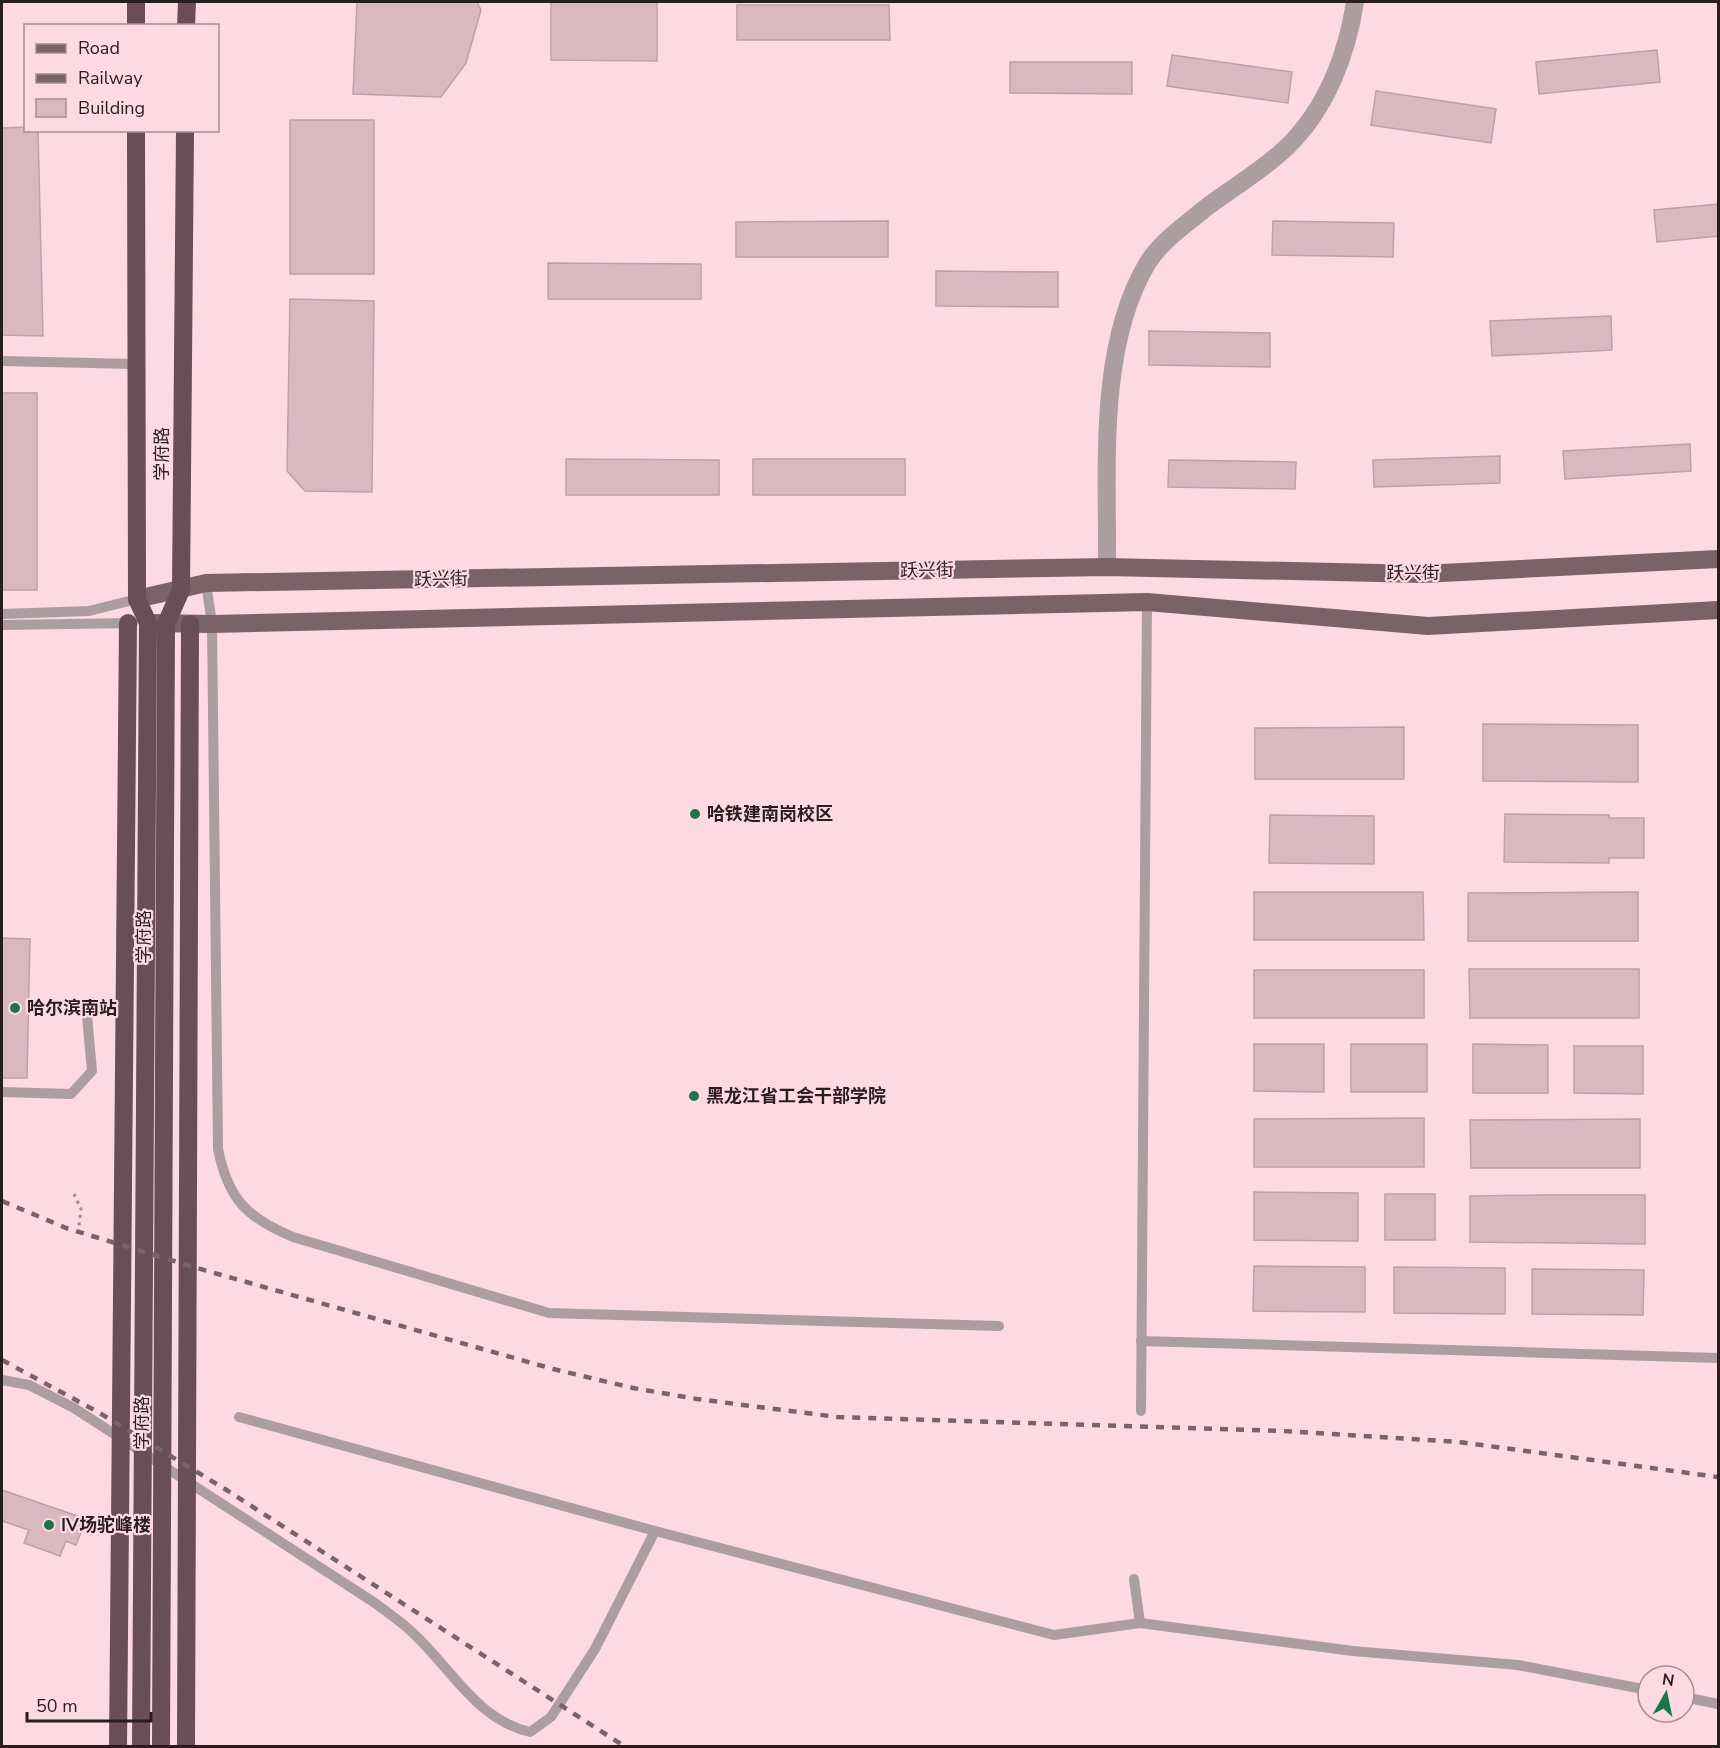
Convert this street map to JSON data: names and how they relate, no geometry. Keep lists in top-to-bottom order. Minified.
{"streets":{"highway":["学府路"],"main road":["跃兴街"]},"crossings":[["学府路","跃兴街"]],"places":["哈铁建南岗校区","哈尔滨南站","黑龙江省工会干部学院","IV场驼峰楼"],"legend":["Road","Railway","Building"],"scale_bar":"50 m","north":"top"}
